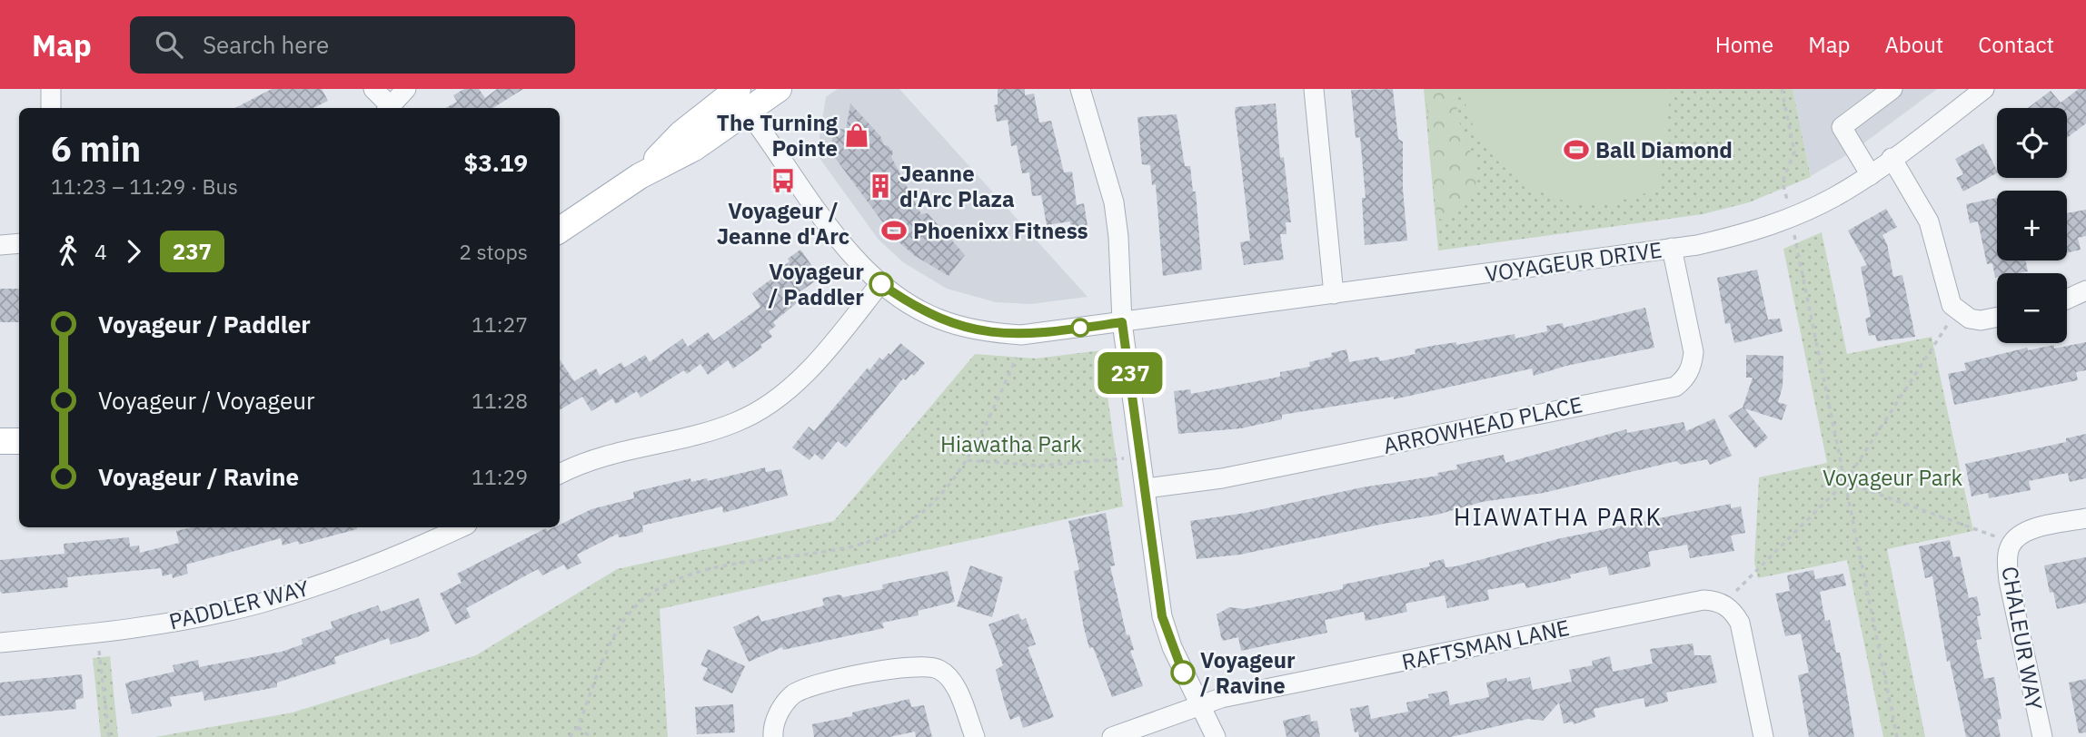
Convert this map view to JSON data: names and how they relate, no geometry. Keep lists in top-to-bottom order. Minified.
{"streets":{"street":["VOYAGEUR DRIVE","ARROWHEAD PLACE","PADDLER WAY","CHALEUR WAY","RAFTSMAN LANE"]},"crossings":[["VOYAGEUR DRIVE","ARROWHEAD PLACE"]],"districts":["HIAWATHA PARK"],"parks":["Hiawatha Park","Voyageur Park"],"places":{"shop":["The Turning Pointe"],"sports":["Ball Diamond","Phoenixx Fitness"],"bus stop":["Voyageur / Jeanne d'Arc"],"building":["Jeanne d'Arc Plaza"],"other":["Voyageur / Paddler","Voyageur / Ravine"]},"lines":["bus line 237"],"page":{"header":"Map","search":"Search here","nav":["Home","Map","About","Contact"],"on_map":"237","map_buttons":["+","−"],"heading":["6 min","11:23 – 11:29 · Bus","$3.19"],"legs":["4","237","2 stops"],"list":[{"name":"Voyageur / Paddler","value":"11:27"},{"name":"Voyageur / Voyageur","value":"11:28"},{"name":"Voyageur / Ravine","value":"11:29"}]}}
